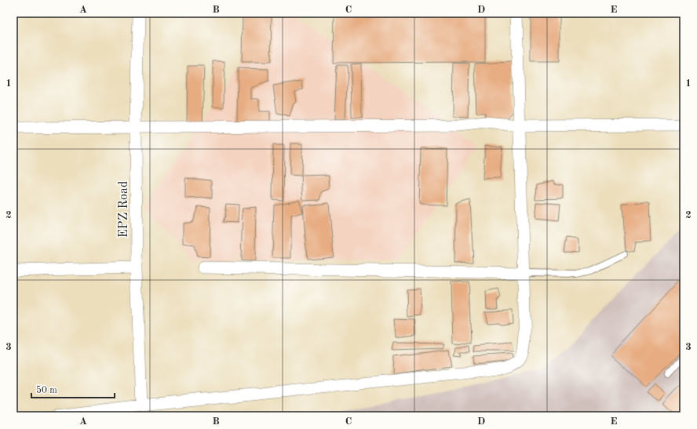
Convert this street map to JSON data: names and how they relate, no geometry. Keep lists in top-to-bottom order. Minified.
{"streets":{"street":["EPZ Road"]},"scale_bar":"50 m","grid":{"columns":["A","B","C","D","E"],"rows":["1","2","3"]}}
